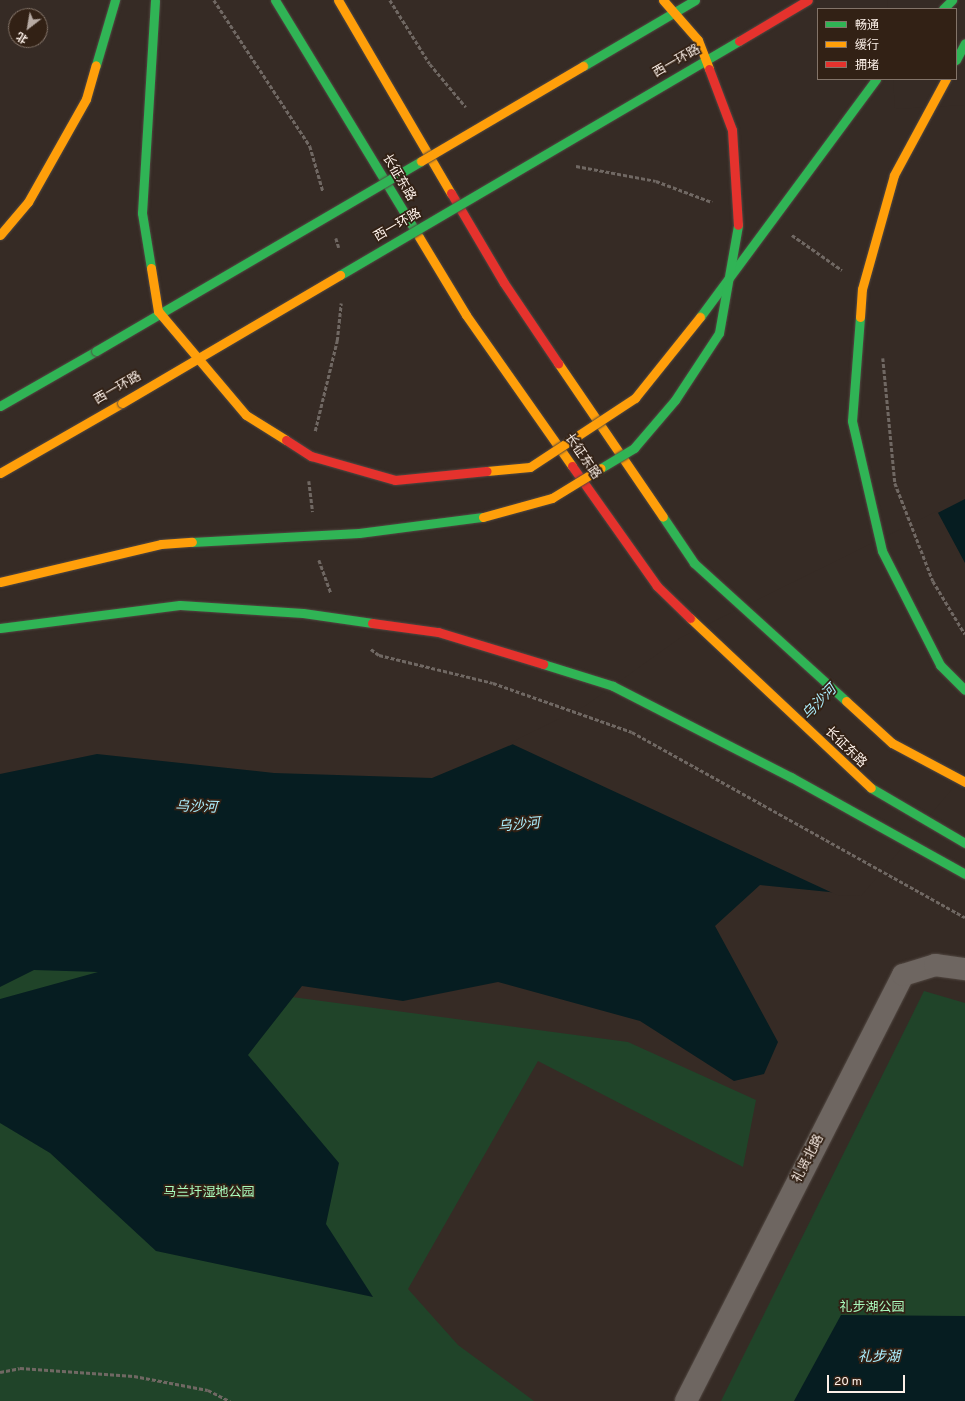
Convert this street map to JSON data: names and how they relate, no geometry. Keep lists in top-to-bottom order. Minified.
{"streets":{"main road":["西一环路","长征东路"],"street":["礼贤北路"]},"water":["乌沙河","礼步湖"],"parks":["马兰圩湿地公园","礼步湖公园"],"legend":["畅通","缓行","拥堵"],"scale_bar":"20 m","north":"bottom left"}
